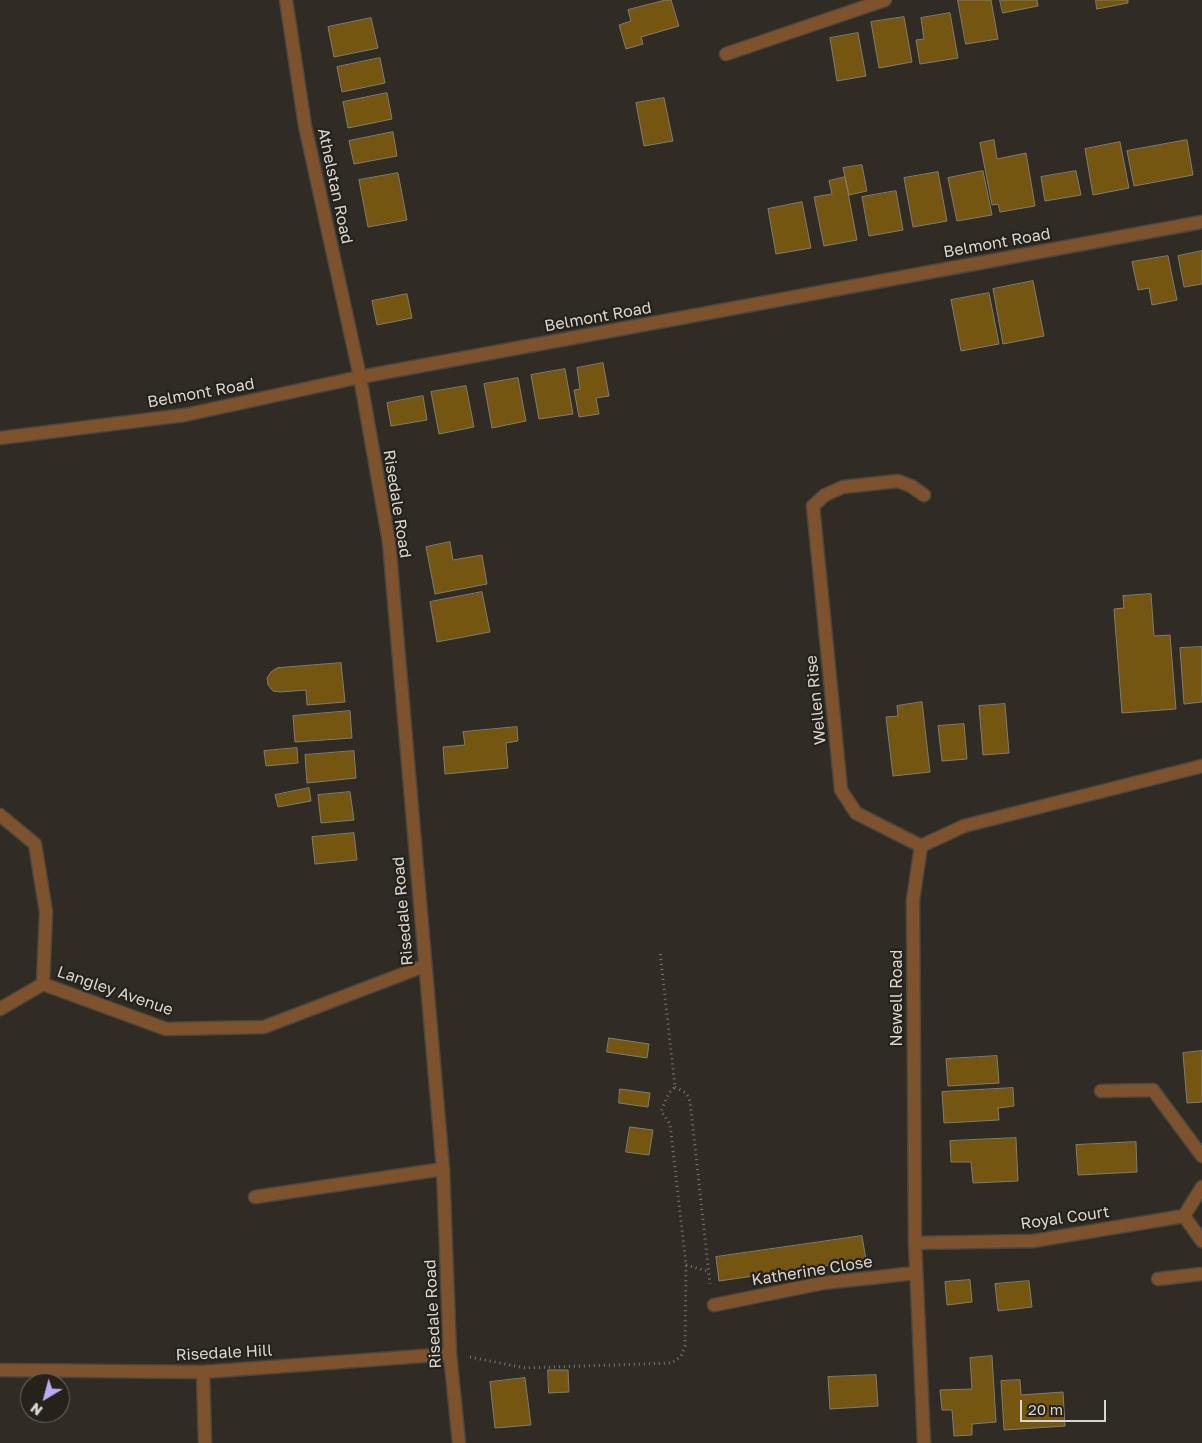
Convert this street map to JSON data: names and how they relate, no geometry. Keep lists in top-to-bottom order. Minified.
{"streets":{"street":["Athelstan Road","Belmont Road","Risedale Road","Wellen Rise","Langley Avenue","Newell Road","Royal Court","Katherine Close","Risedale Hill"]},"crossings":[["Athelstan Road","Belmont Road"],["Athelstan Road","Risedale Road"],["Belmont Road","Risedale Road"],["Risedale Road","Langley Avenue"],["Risedale Road","Risedale Hill"],["Wellen Rise","Newell Road"],["Newell Road","Royal Court"],["Newell Road","Katherine Close"]],"scale_bar":"20 m","north":"bottom left"}
